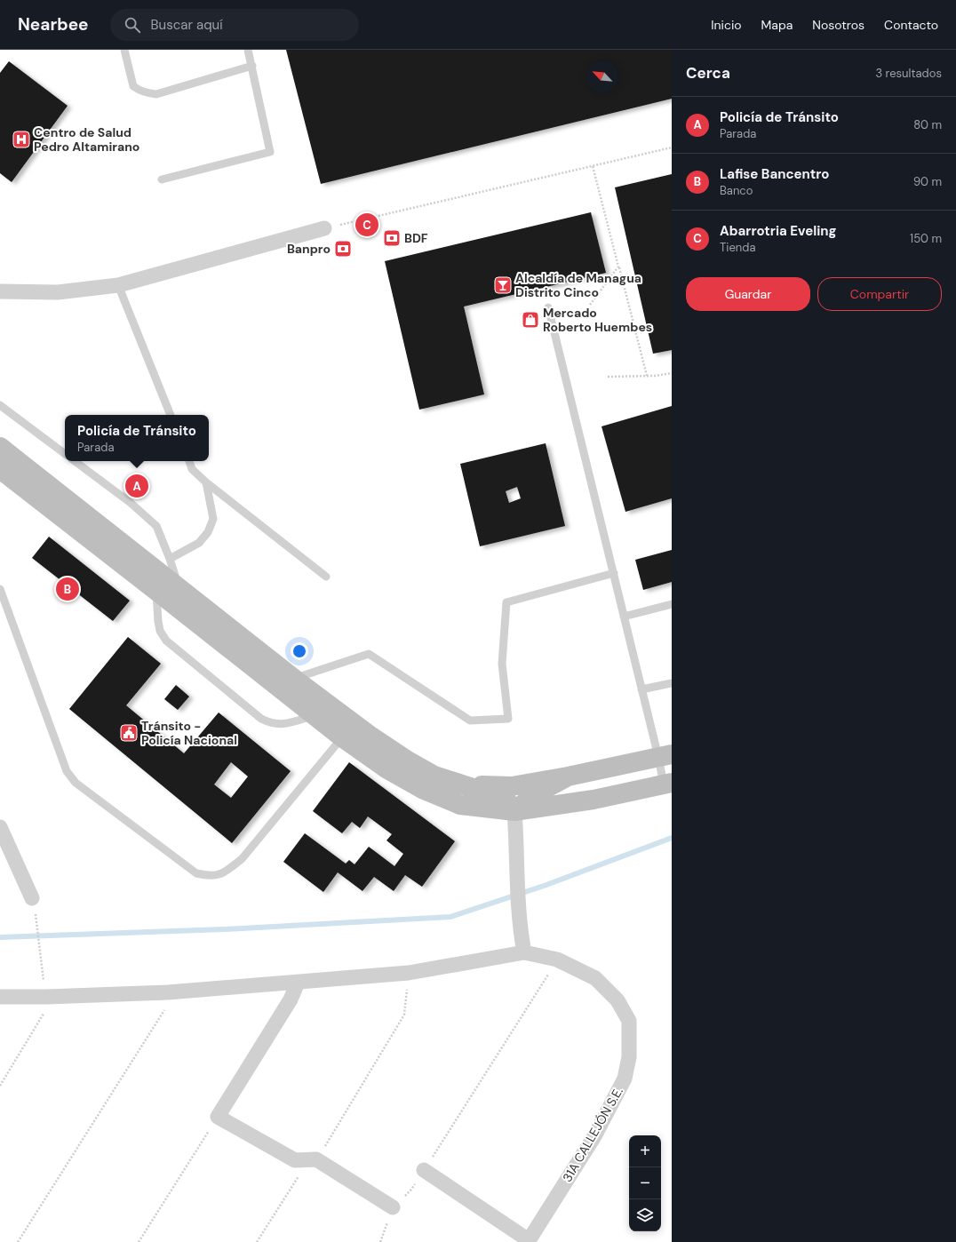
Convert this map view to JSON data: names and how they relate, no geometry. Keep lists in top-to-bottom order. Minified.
{"streets":{"street":["31A CALLEJÓN S.E."]},"places":{"hospital":["Centro de Salud Pedro Altamirano"],"bank":["BDF","Banpro"],"bar":["Alcaldía de Managua Distrito Cinco"],"shop":["Mercado Roberto Huembes"],"public building":["Tránsito - Policía Nacional"]},"north":"top left","page":{"header":"Nearbee","search":"Buscar aquí","nav":["Inicio","Mapa","Nosotros","Contacto"],"heading":["Cerca","3 resultados"],"list":[{"mark":"A","name":"Policía de Tránsito","note":"Parada","value":"80 m"},{"mark":"B","name":"Lafise Bancentro","note":"Banco","value":"90 m"},{"mark":"C","name":"Abarrotria Eveling","note":"Tienda","value":"150 m"}],"pins":["C","A","B"],"buttons":["Guardar","Compartir"],"popup":["Policía de Tránsito","Parada"],"map_buttons":["+","−"]}}
